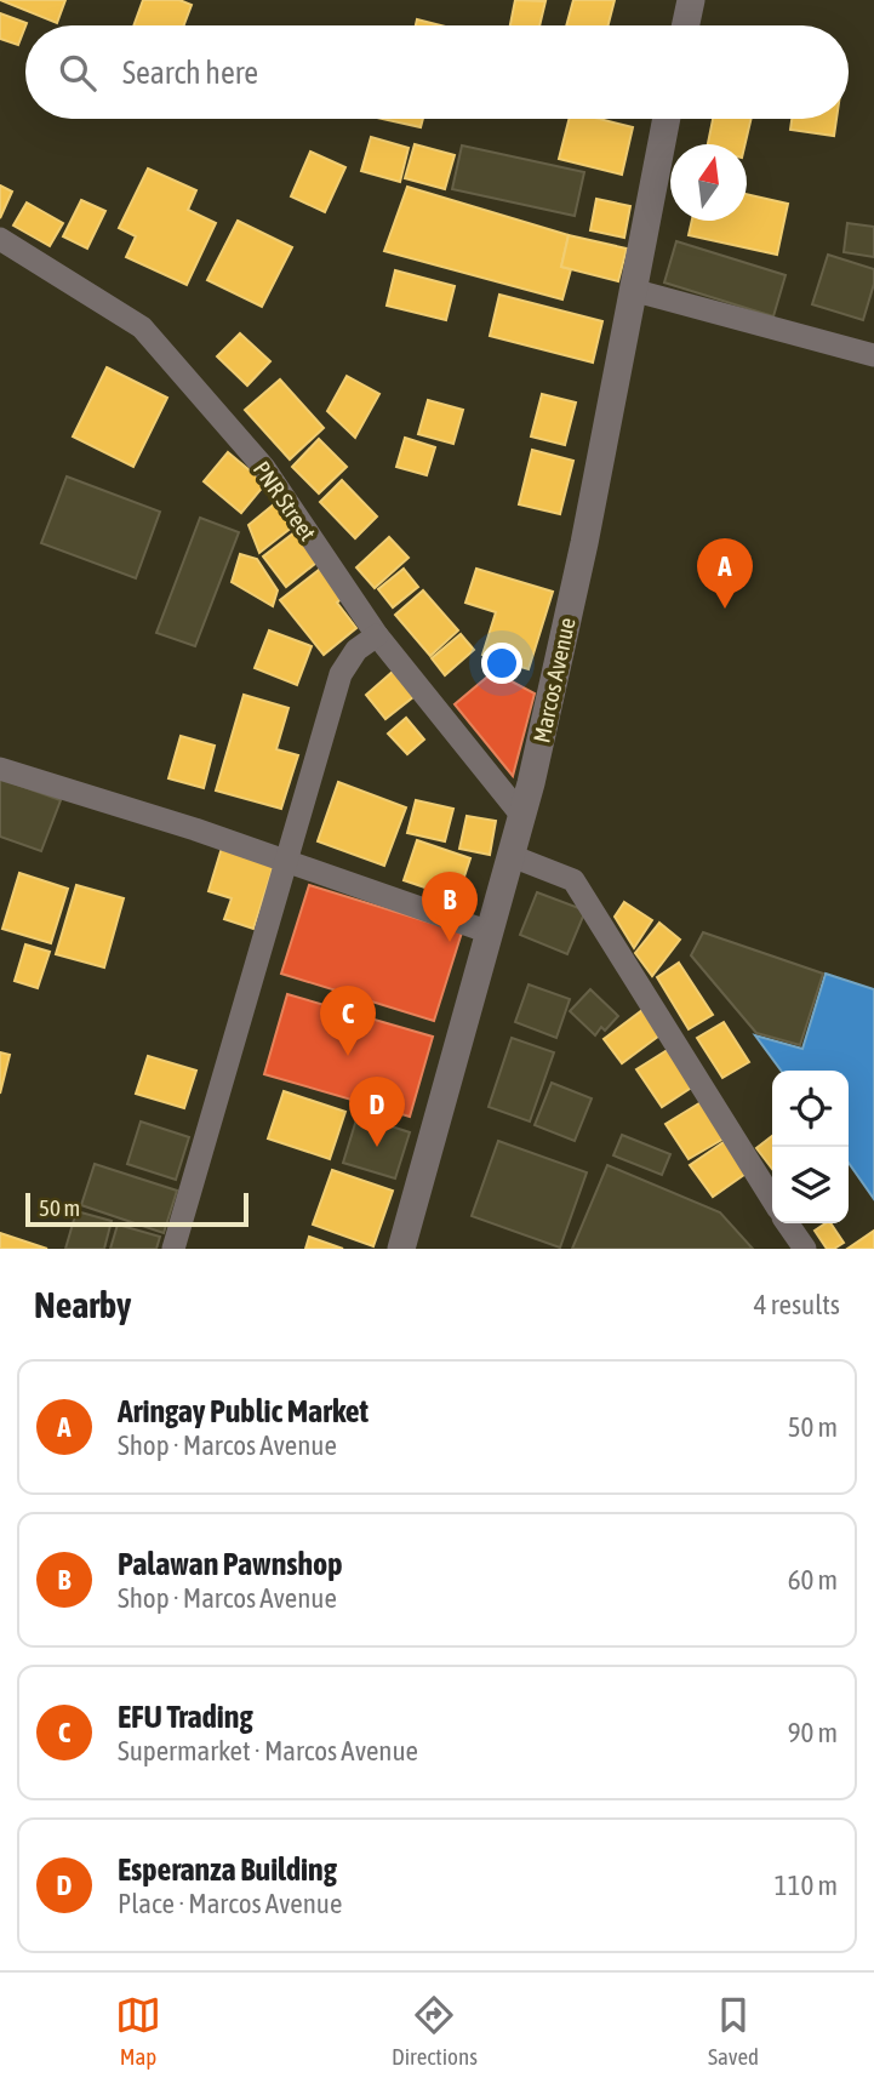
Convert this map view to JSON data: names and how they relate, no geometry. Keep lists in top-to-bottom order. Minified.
{"streets":{"street":["PNR Street","Marcos Avenue"]},"crossings":[["PNR Street","Marcos Avenue"]],"scale_bar":"50 m","north":"top","page":{"search":"Search here","pins":["A","B","C","D"],"scale":"50 m","heading":["Nearby","4 results"],"list":[{"mark":"A","name":"Aringay Public Market","note":"Shop · Marcos Avenue","value":"50 m"},{"mark":"B","name":"Palawan Pawnshop","note":"Shop · Marcos Avenue","value":"60 m"},{"mark":"C","name":"EFU Trading","note":"Supermarket · Marcos Avenue","value":"90 m"},{"mark":"D","name":"Esperanza Building","note":"Place · Marcos Avenue","value":"110 m"}],"nav":["Map","Directions","Saved"]}}
